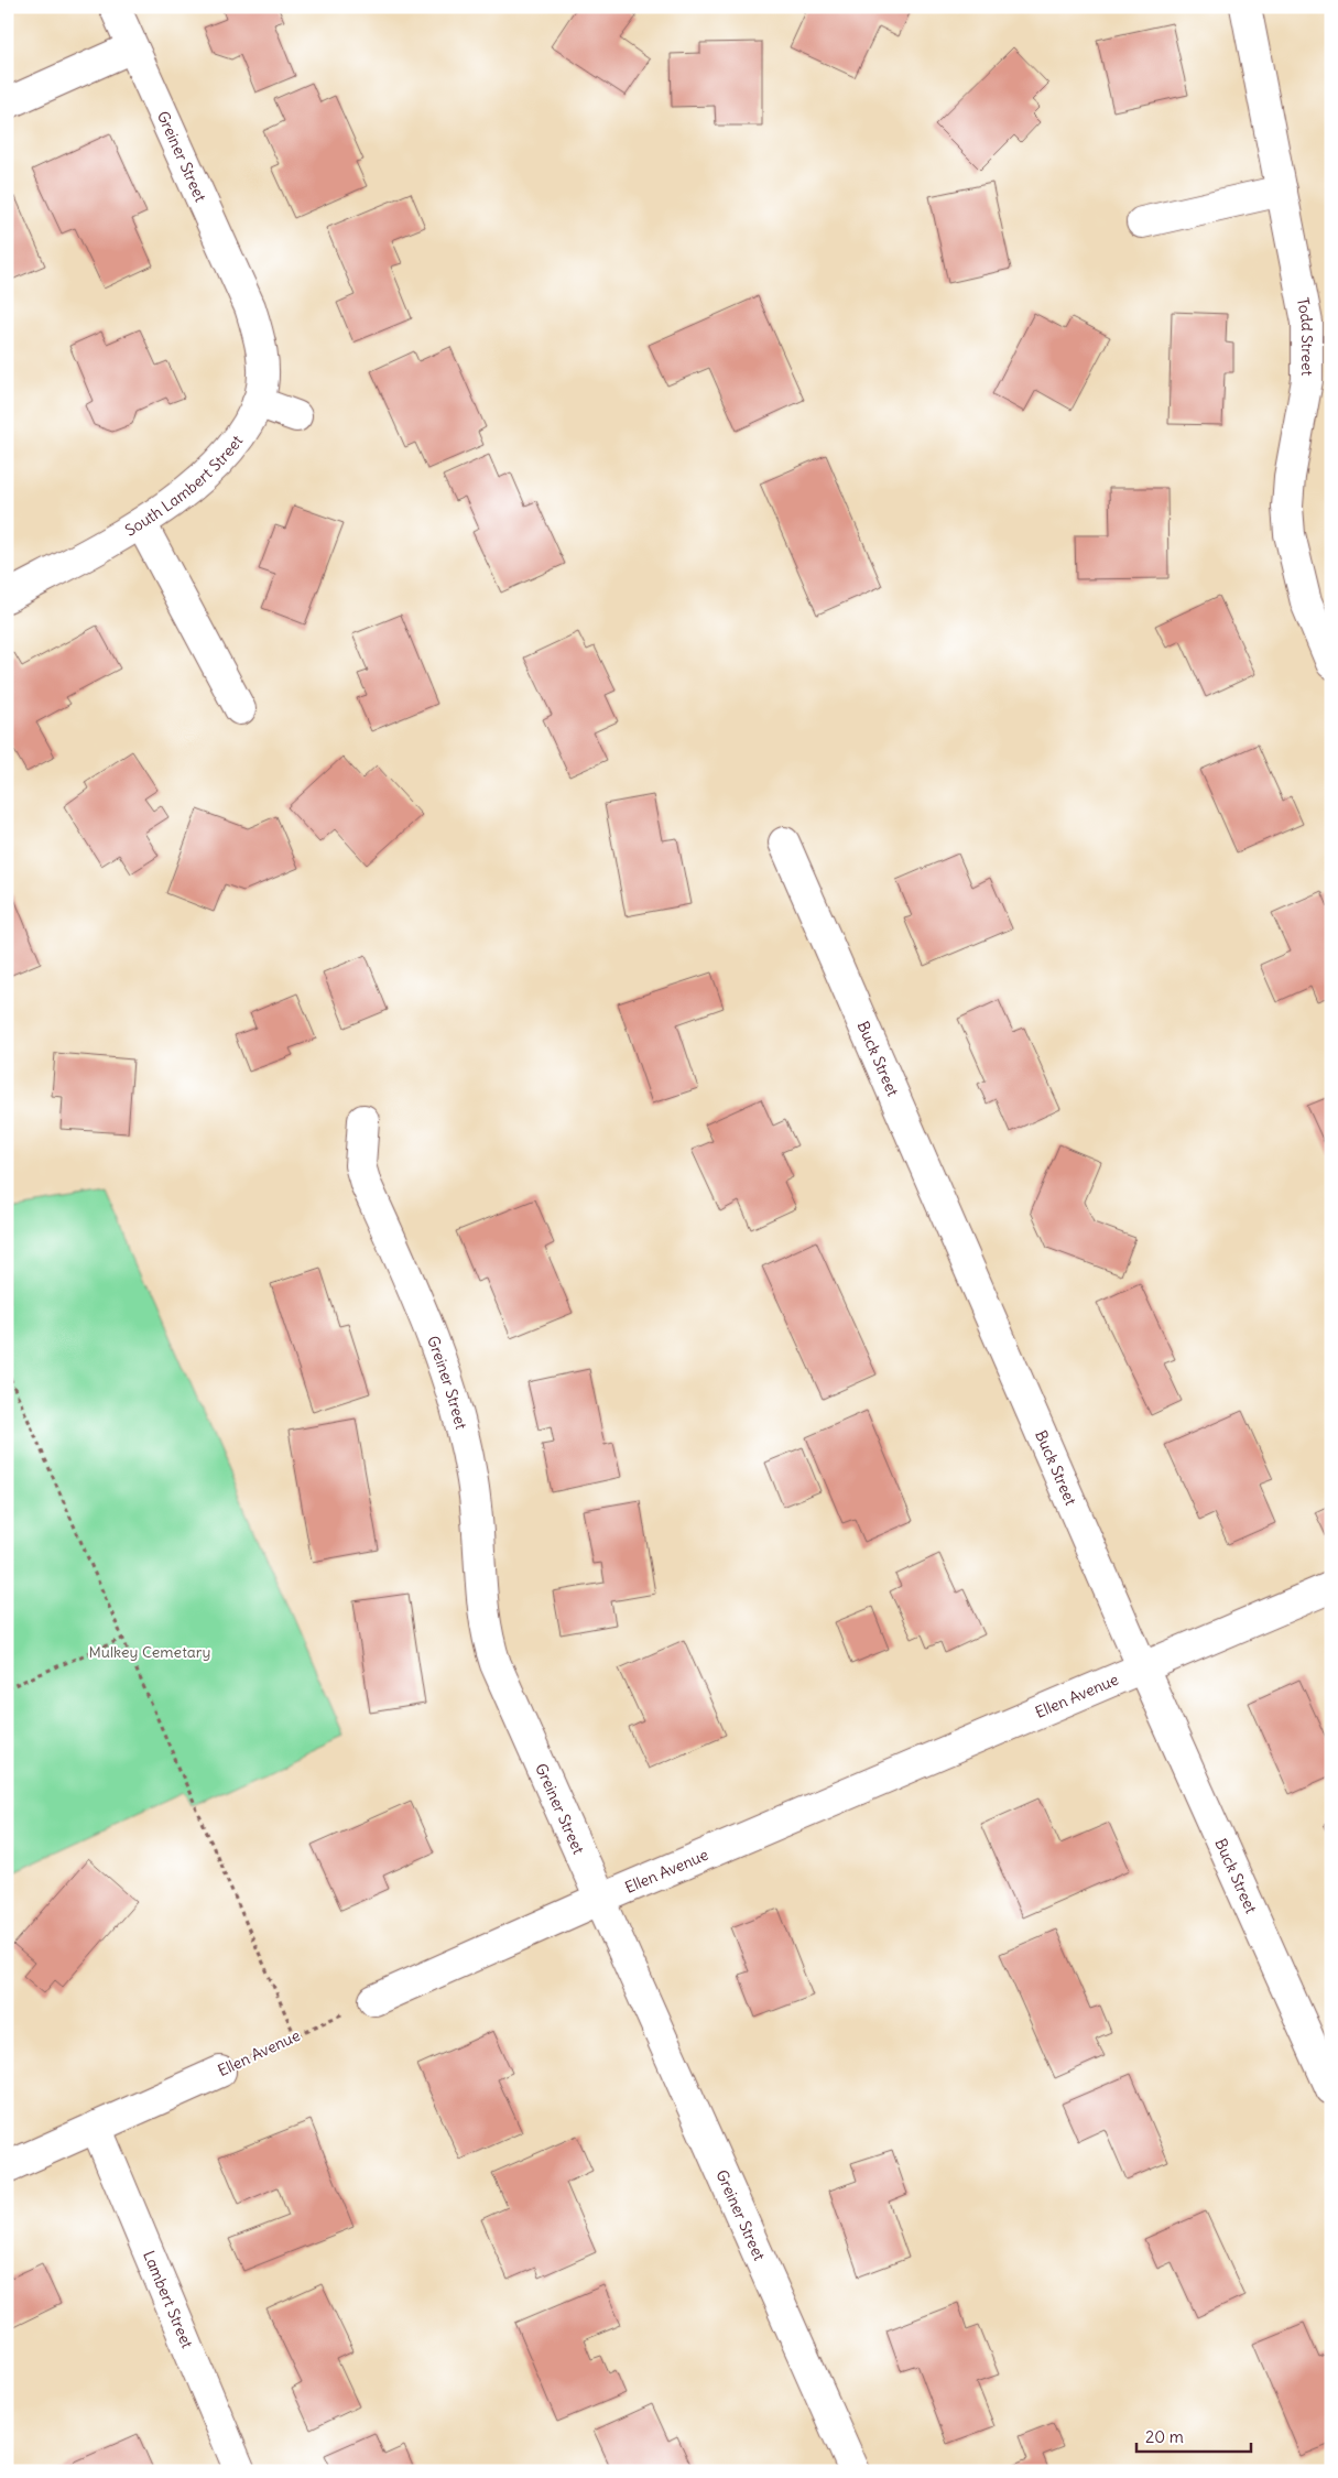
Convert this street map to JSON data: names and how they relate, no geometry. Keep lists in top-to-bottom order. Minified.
{"streets":{"street":["Greiner Street","Todd Street","South Lambert Street","Buck Street","Ellen Avenue","Lambert Street"]},"crossings":[["Greiner Street","South Lambert Street"],["Greiner Street","Ellen Avenue"],["Buck Street","Ellen Avenue"],["Ellen Avenue","Lambert Street"]],"parks":["Mulkey Cemetary"],"scale_bar":"20 m"}
